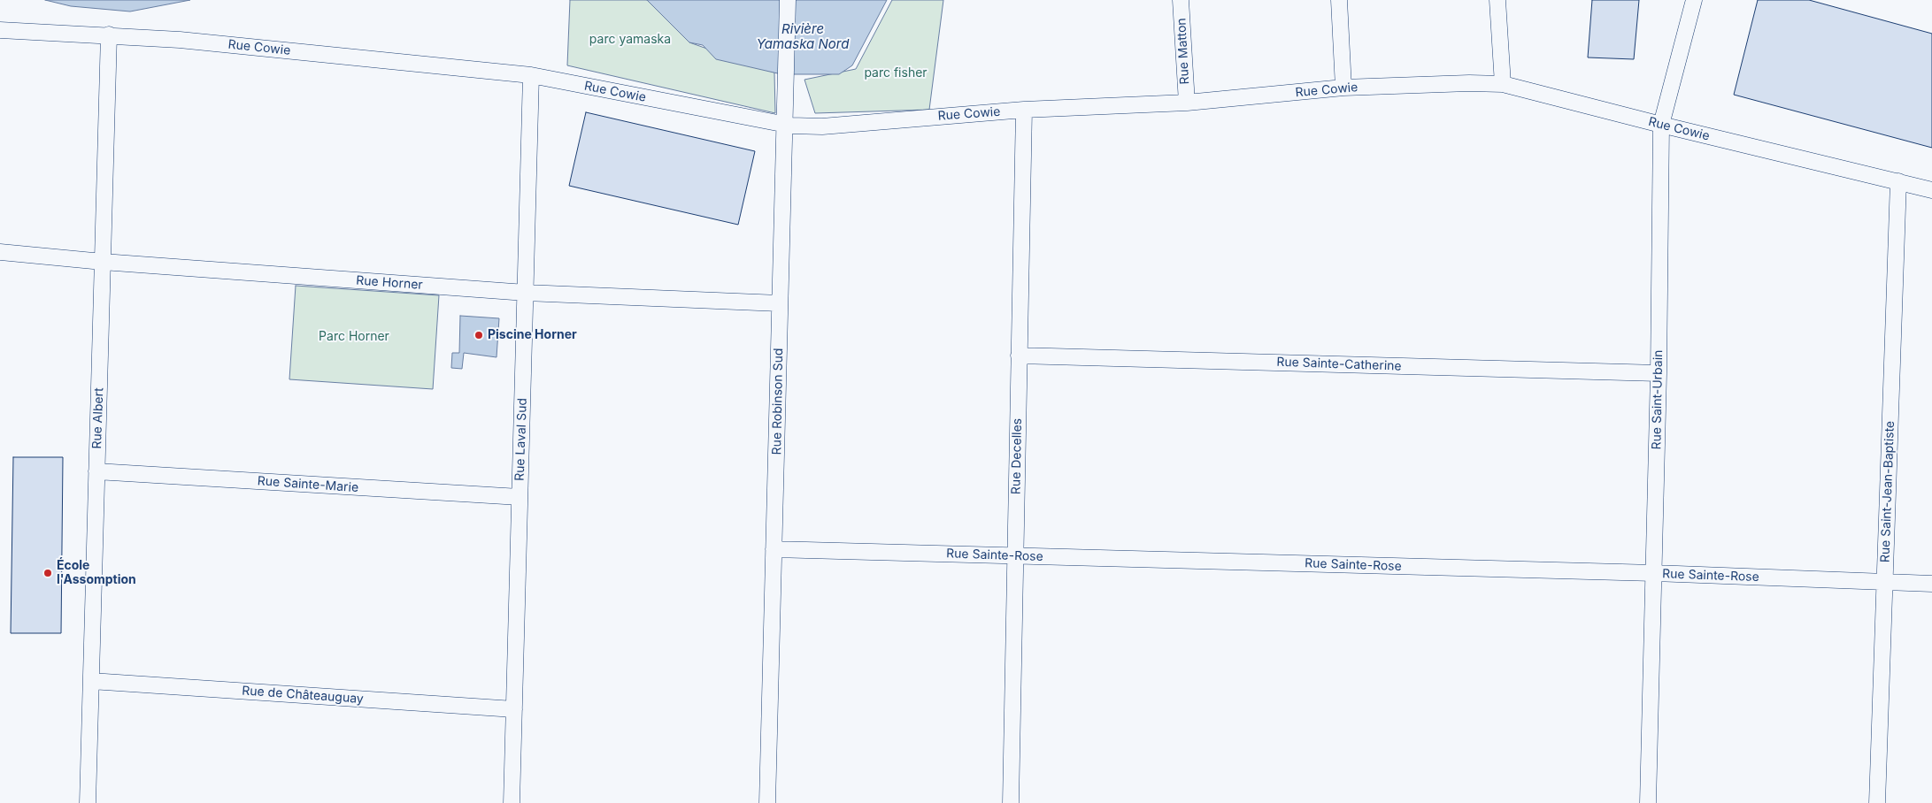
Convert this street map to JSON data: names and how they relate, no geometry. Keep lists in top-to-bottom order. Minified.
{"streets":{"street":["Rue Cowie","Rue Matton","Rue Horner","Rue Sainte-Catherine","Rue Saint-Urbain","Rue Robinson Sud","Rue Albert","Rue Laval Sud","Rue Decelles","Rue Sainte-Marie","Rue Saint-Jean-Baptiste","Rue Sainte-Rose","Rue de Châteauguay"]},"crossings":[["Rue Cowie","Rue Matton"],["Rue Cowie","Rue Saint-Urbain"],["Rue Cowie","Rue Robinson Sud"],["Rue Cowie","Rue Albert"],["Rue Cowie","Rue Laval Sud"],["Rue Cowie","Rue Decelles"],["Rue Cowie","Rue Saint-Jean-Baptiste"],["Rue Horner","Rue Robinson Sud"],["Rue Horner","Rue Albert"],["Rue Horner","Rue Laval Sud"],["Rue Sainte-Catherine","Rue Saint-Urbain"],["Rue Sainte-Catherine","Rue Decelles"],["Rue Saint-Urbain","Rue Sainte-Rose"],["Rue Robinson Sud","Rue Sainte-Rose"],["Rue Albert","Rue Sainte-Marie"],["Rue Albert","Rue de Châteauguay"],["Rue Laval Sud","Rue Sainte-Marie"],["Rue Laval Sud","Rue de Châteauguay"],["Rue Decelles","Rue Sainte-Rose"],["Rue Saint-Jean-Baptiste","Rue Sainte-Rose"]],"water":["Rivière Yamaska Nord"],"parks":["parc yamaska","parc fisher","Parc Horner"],"places":["Piscine Horner","École l'Assomption"]}
